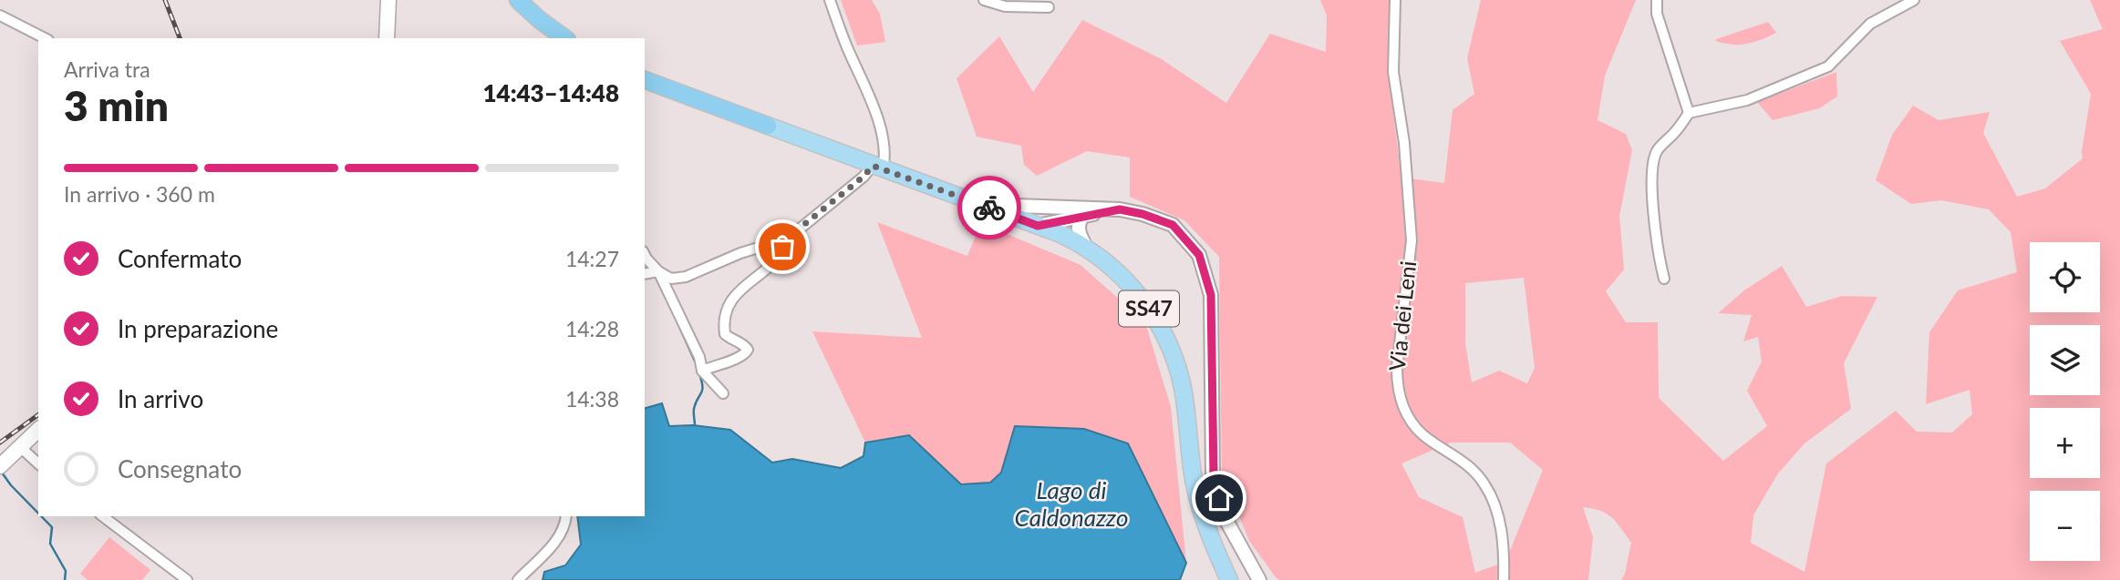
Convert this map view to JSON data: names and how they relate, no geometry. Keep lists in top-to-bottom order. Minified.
{"streets":{"highway":["SS47"],"street":["Via dei Leni"]},"water":["Lago di Caldonazzo"],"page":{"heading":["3 min","Arriva tra","14:43–14:48"],"bar":"In arrivo · 360 m","list":[["Confermato","14:27"],["In preparazione","14:28"],["In arrivo","14:38"],"Consegnato"],"map_buttons":["+","−"]}}
